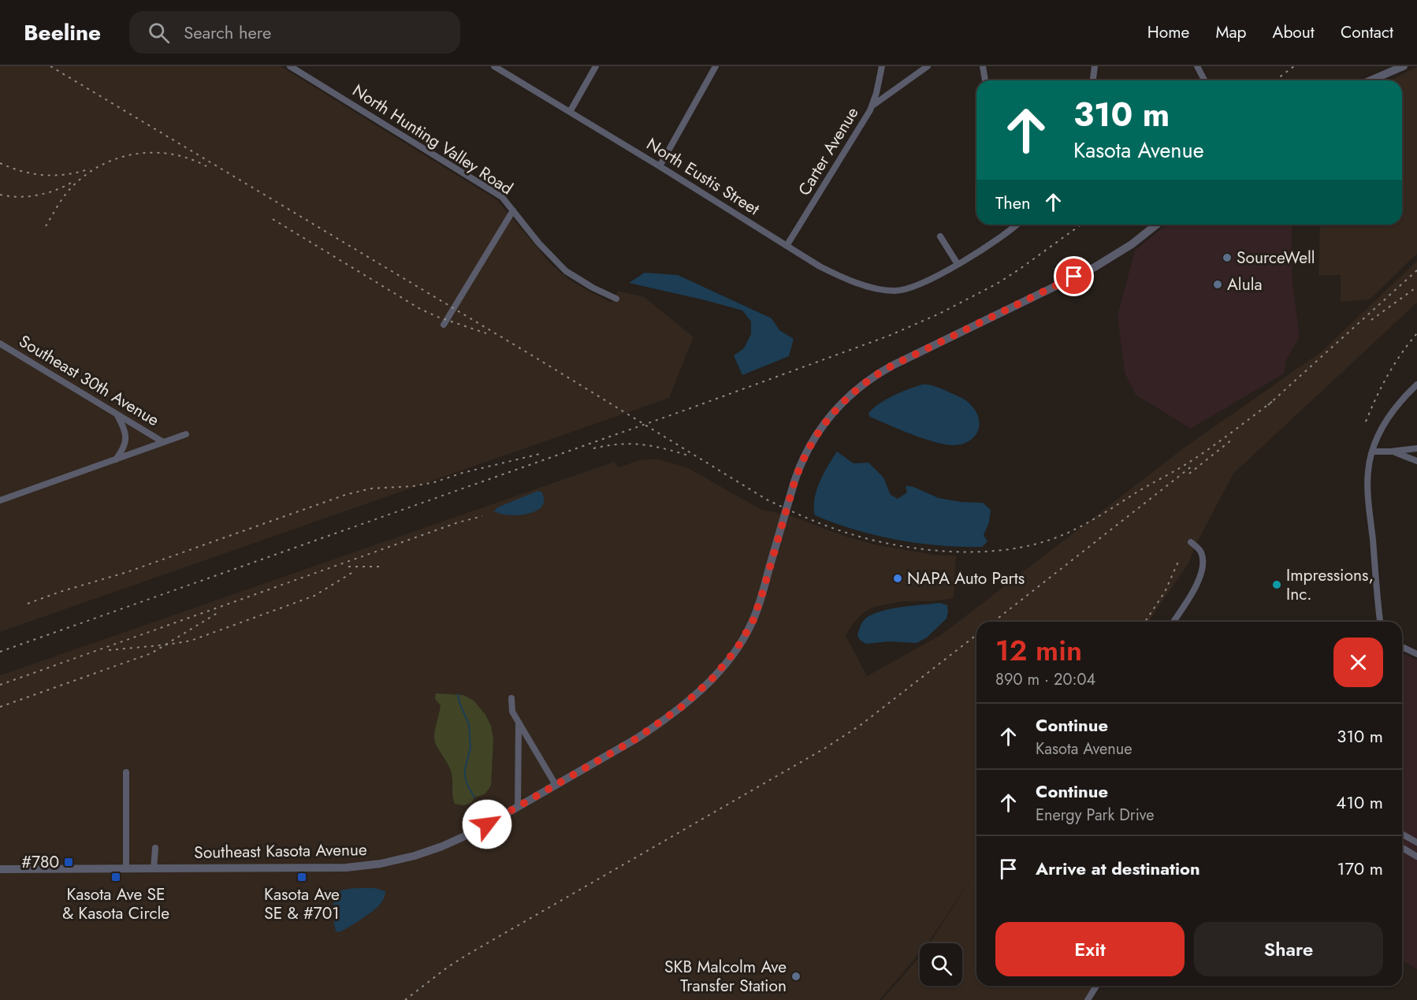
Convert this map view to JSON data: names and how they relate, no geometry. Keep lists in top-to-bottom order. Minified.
{"streets":{"street":["North Hunting Valley Road","Carter Avenue","North Eustis Street","Southeast 30th Avenue","Southeast Kasota Avenue"]},"crossings":[["Carter Avenue","North Eustis Street"]],"places":{"other":["SourceWell","Alula","NAPA Auto Parts","Impressions, Inc.","SKB Malcolm Ave Transfer Station"],"transit":["#780","Kasota Ave SE & Kasota Circle","Kasota Ave SE & #701"]},"page":{"header":"Beeline","search":"Search here","nav":["Home","Map","About","Contact"],"turn":["310 m","Kasota Avenue"],"then":"Then","heading":["12 min","890 m · 20:04"],"list":[{"name":"Continue","note":"Kasota Avenue","value":"310 m"},{"name":"Continue","note":"Energy Park Drive","value":"410 m"},{"name":"Arrive at destination","value":"170 m"}],"buttons":["Exit","Share"]}}
